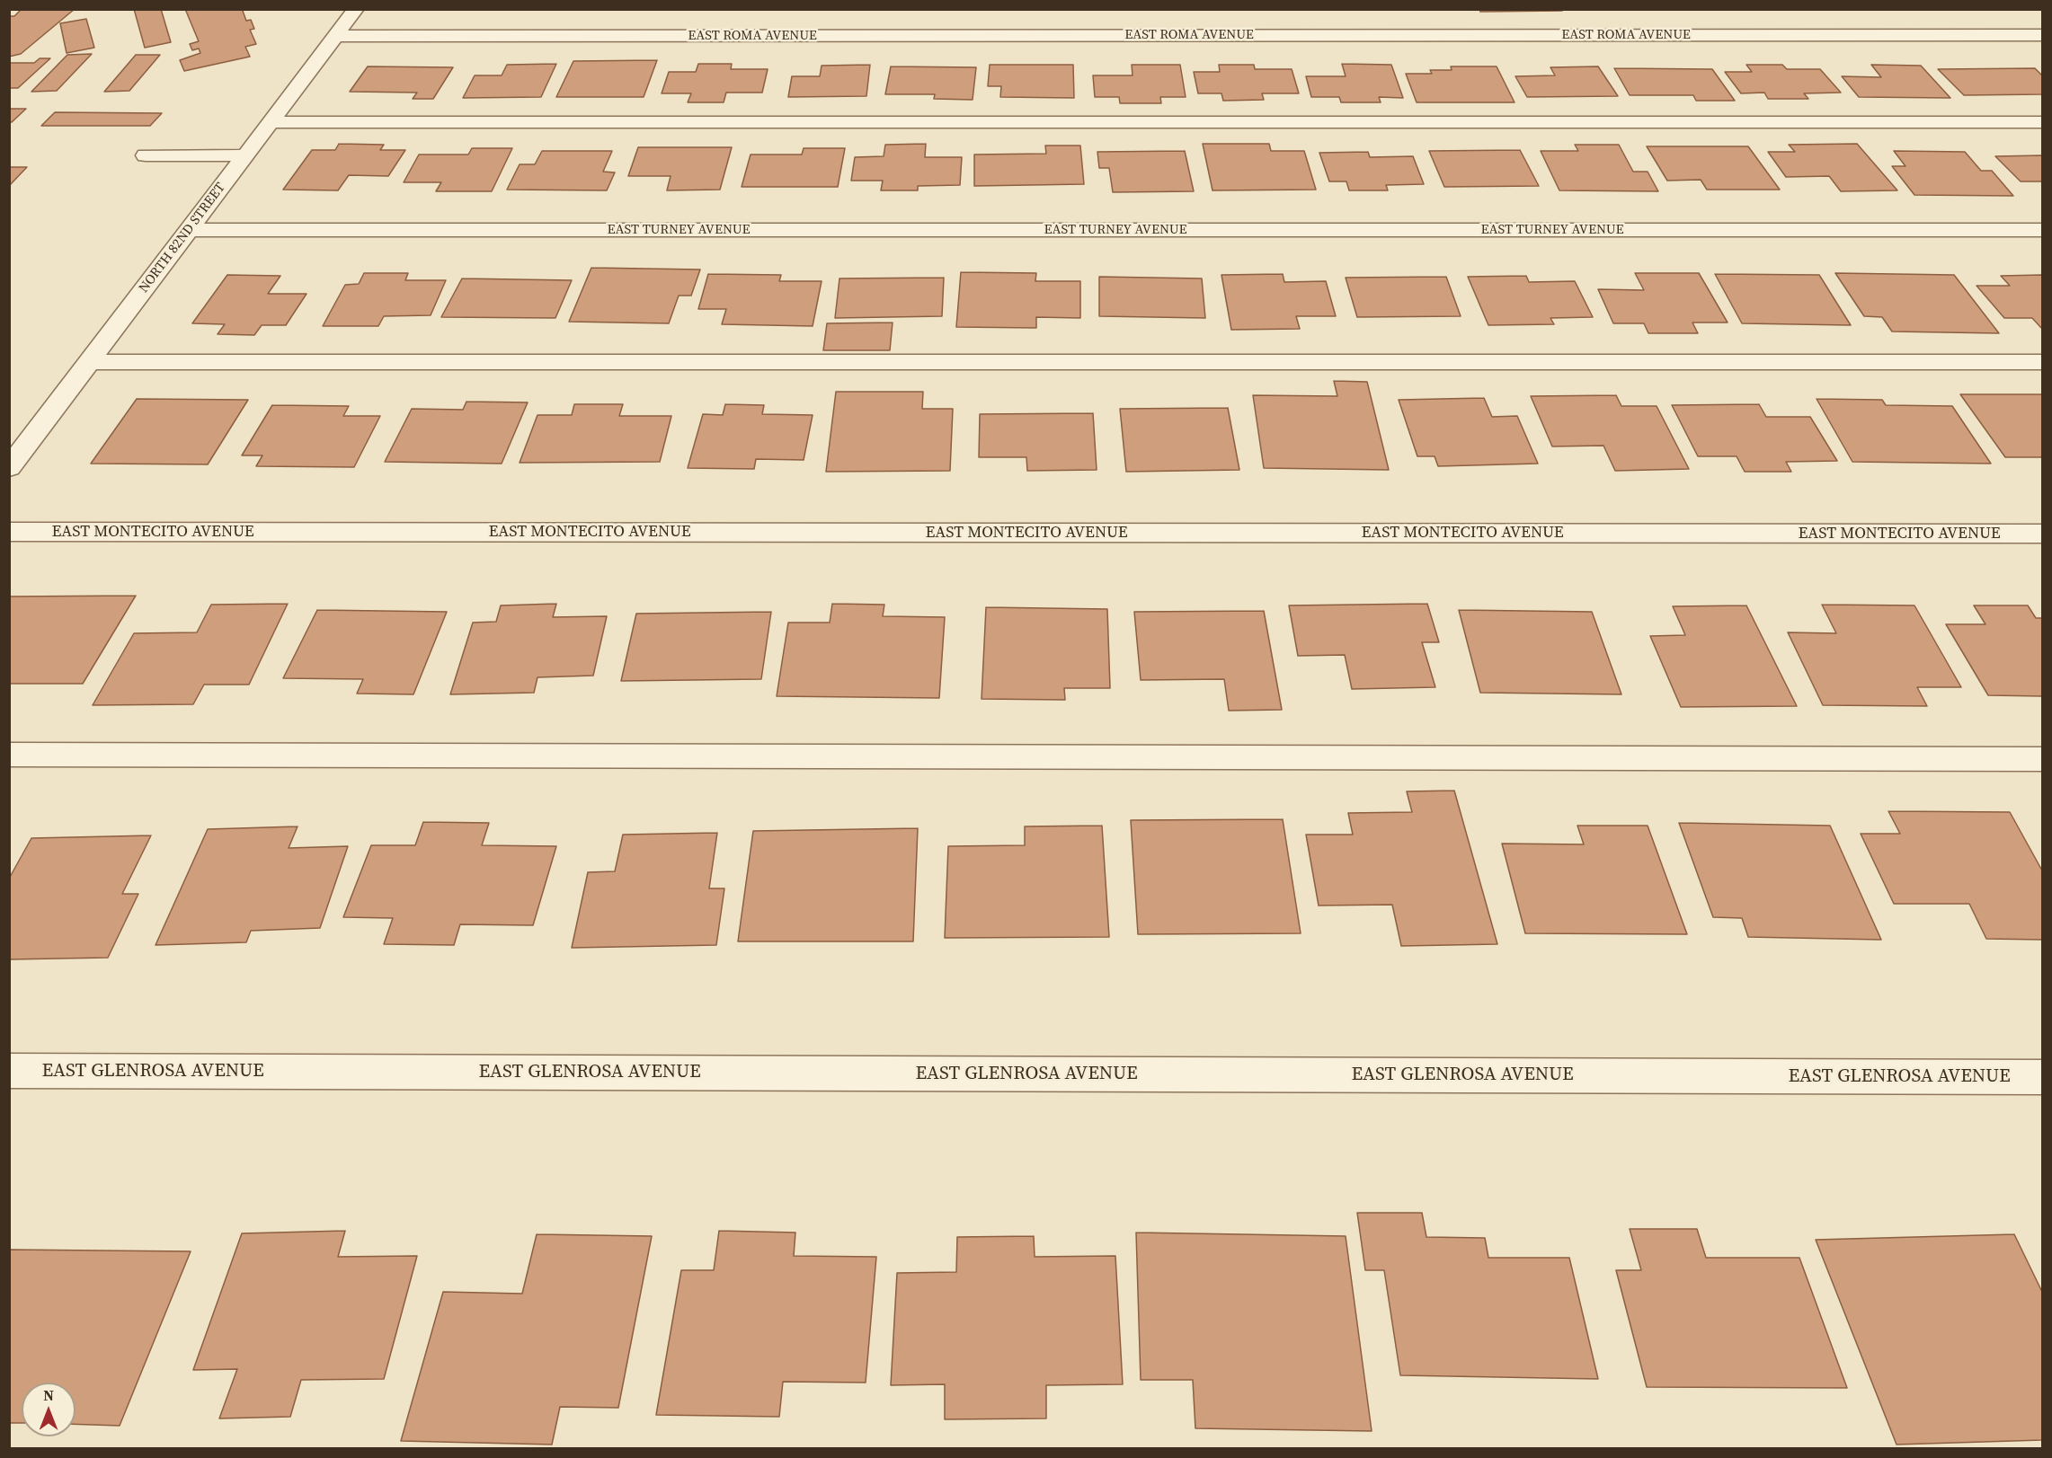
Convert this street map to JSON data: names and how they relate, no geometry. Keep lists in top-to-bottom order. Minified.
{"streets":{"street":["EAST ROMA AVENUE","EAST TURNEY AVENUE","NORTH 82ND STREET","EAST MONTECITO AVENUE","EAST GLENROSA AVENUE"]},"crossings":[["EAST ROMA AVENUE","NORTH 82ND STREET"],["EAST TURNEY AVENUE","NORTH 82ND STREET"]],"north":"top"}
